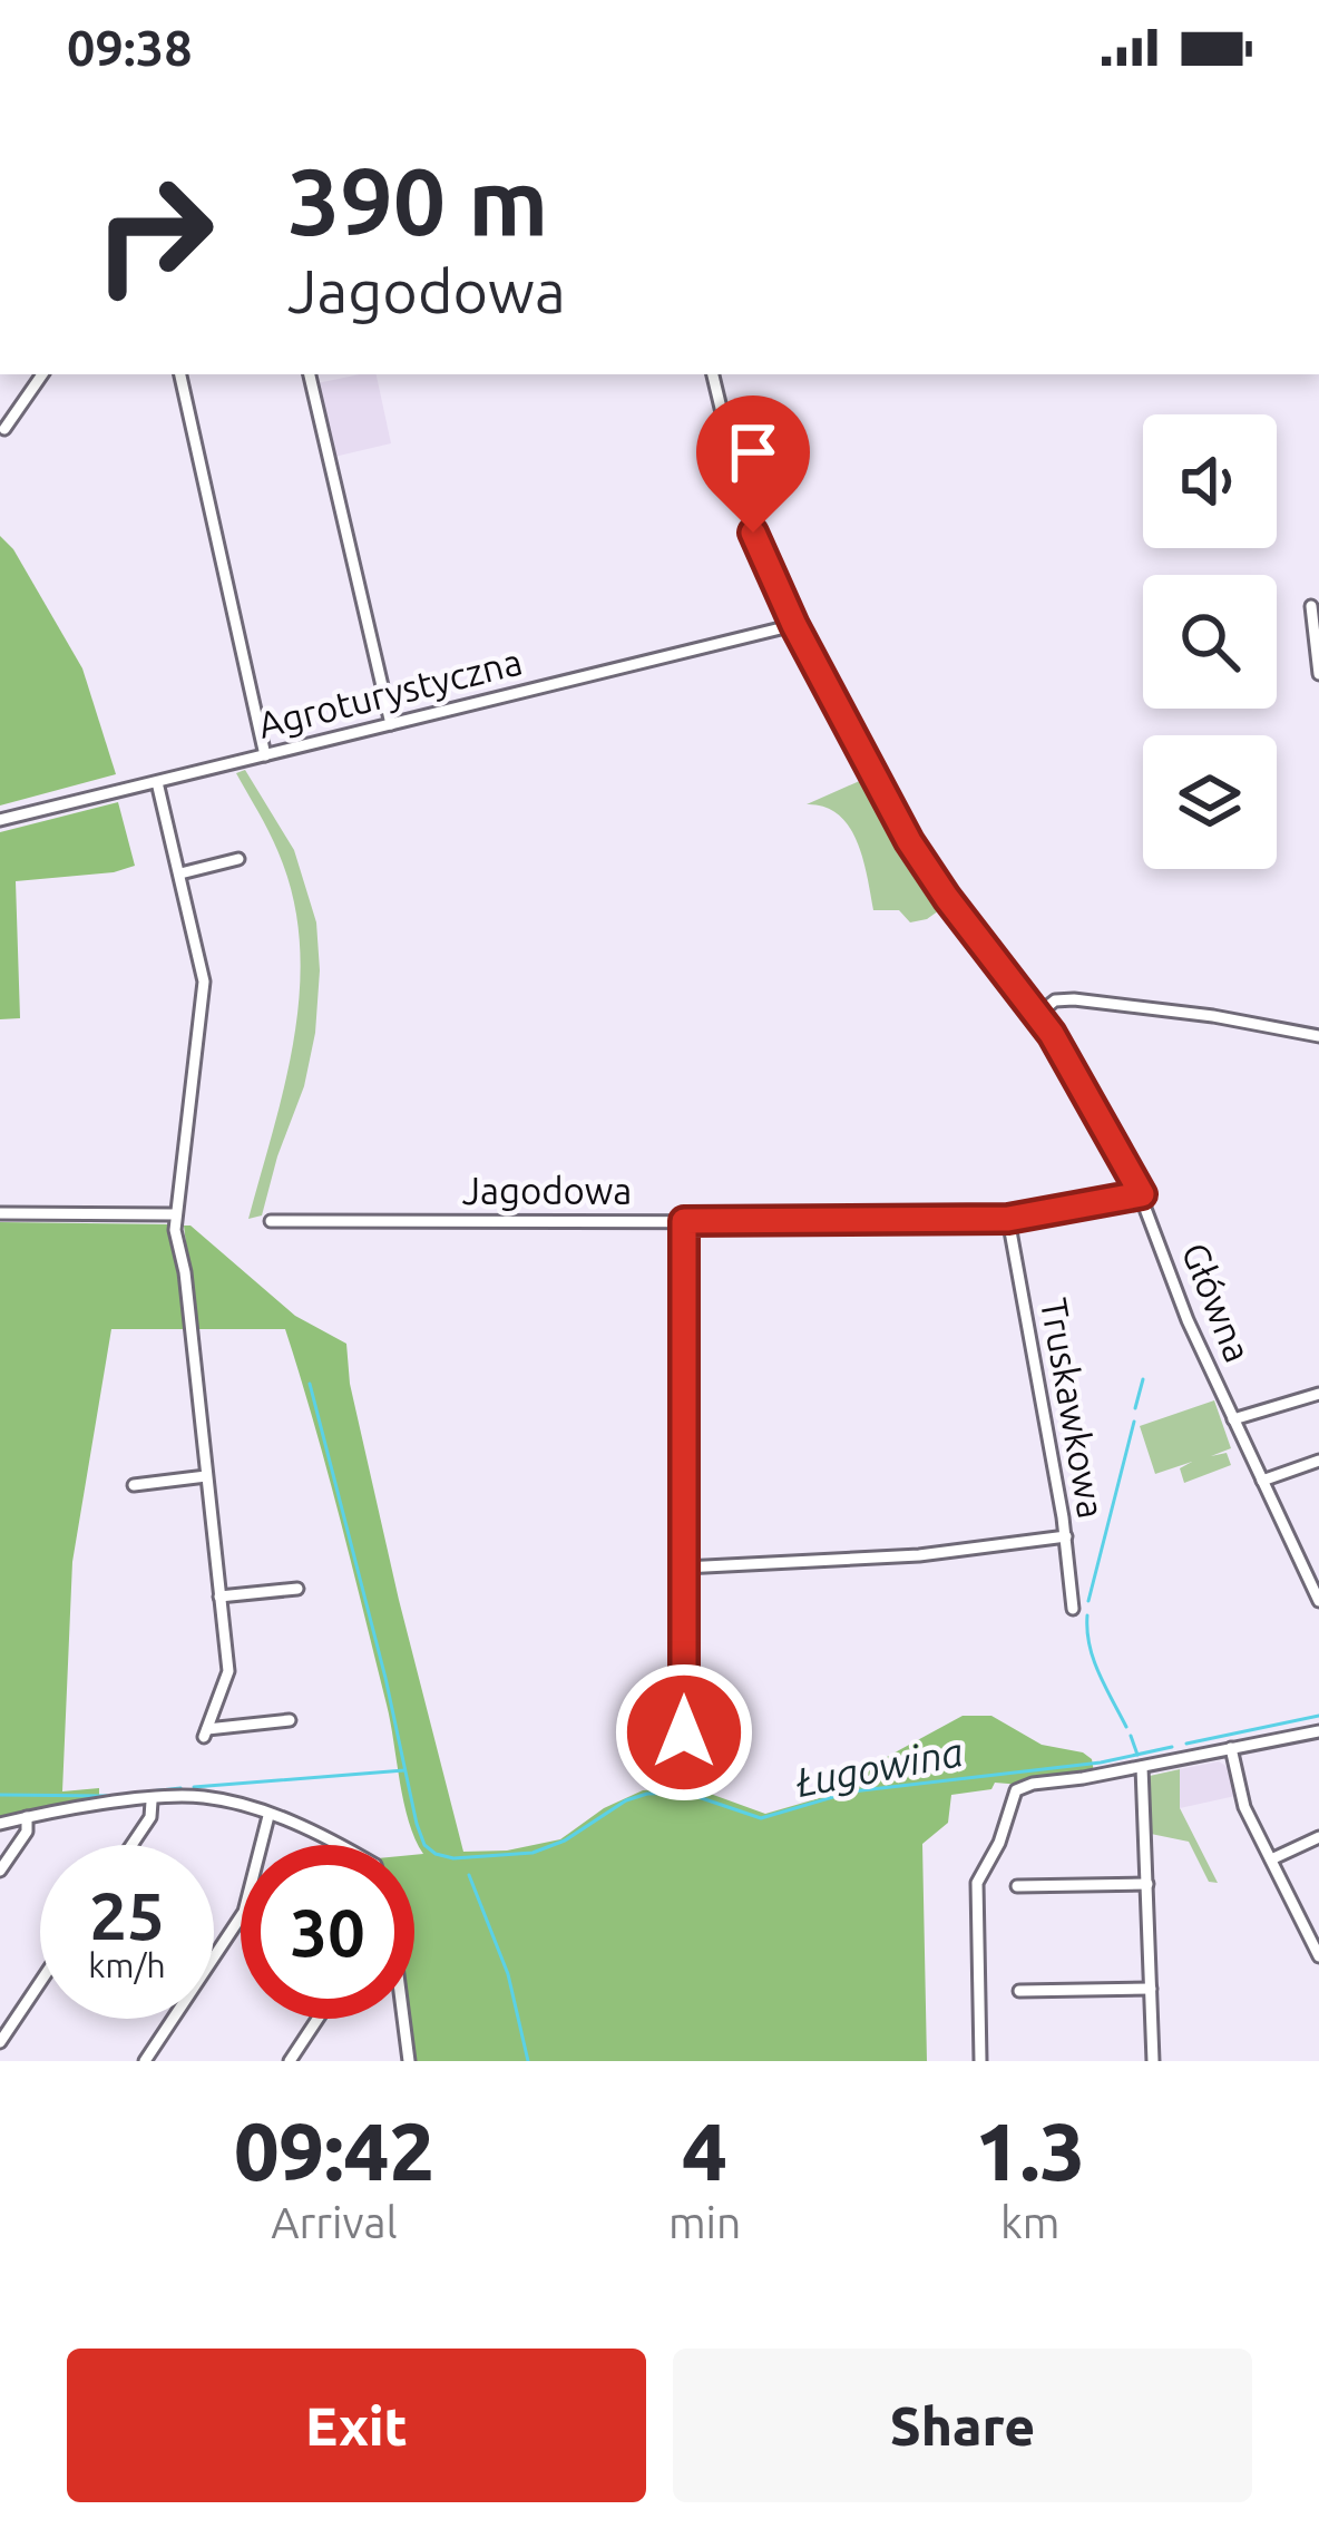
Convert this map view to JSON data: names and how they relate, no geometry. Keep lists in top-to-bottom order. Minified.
{"streets":{"street":["Agroturystyczna","Jagodowa","Główna","Truskawkowa"]},"crossings":[["Agroturystyczna","Główna"],["Jagodowa","Główna"],["Jagodowa","Truskawkowa"]],"water":["Ługowina"],"page":{"status":"09:38","turn":["390 m","Jagodowa"],"speed":"25 km/h","limit":"30","eta":["09:42","Arrival","4","min","1.3","km"],"buttons":["Exit","Share"]}}
